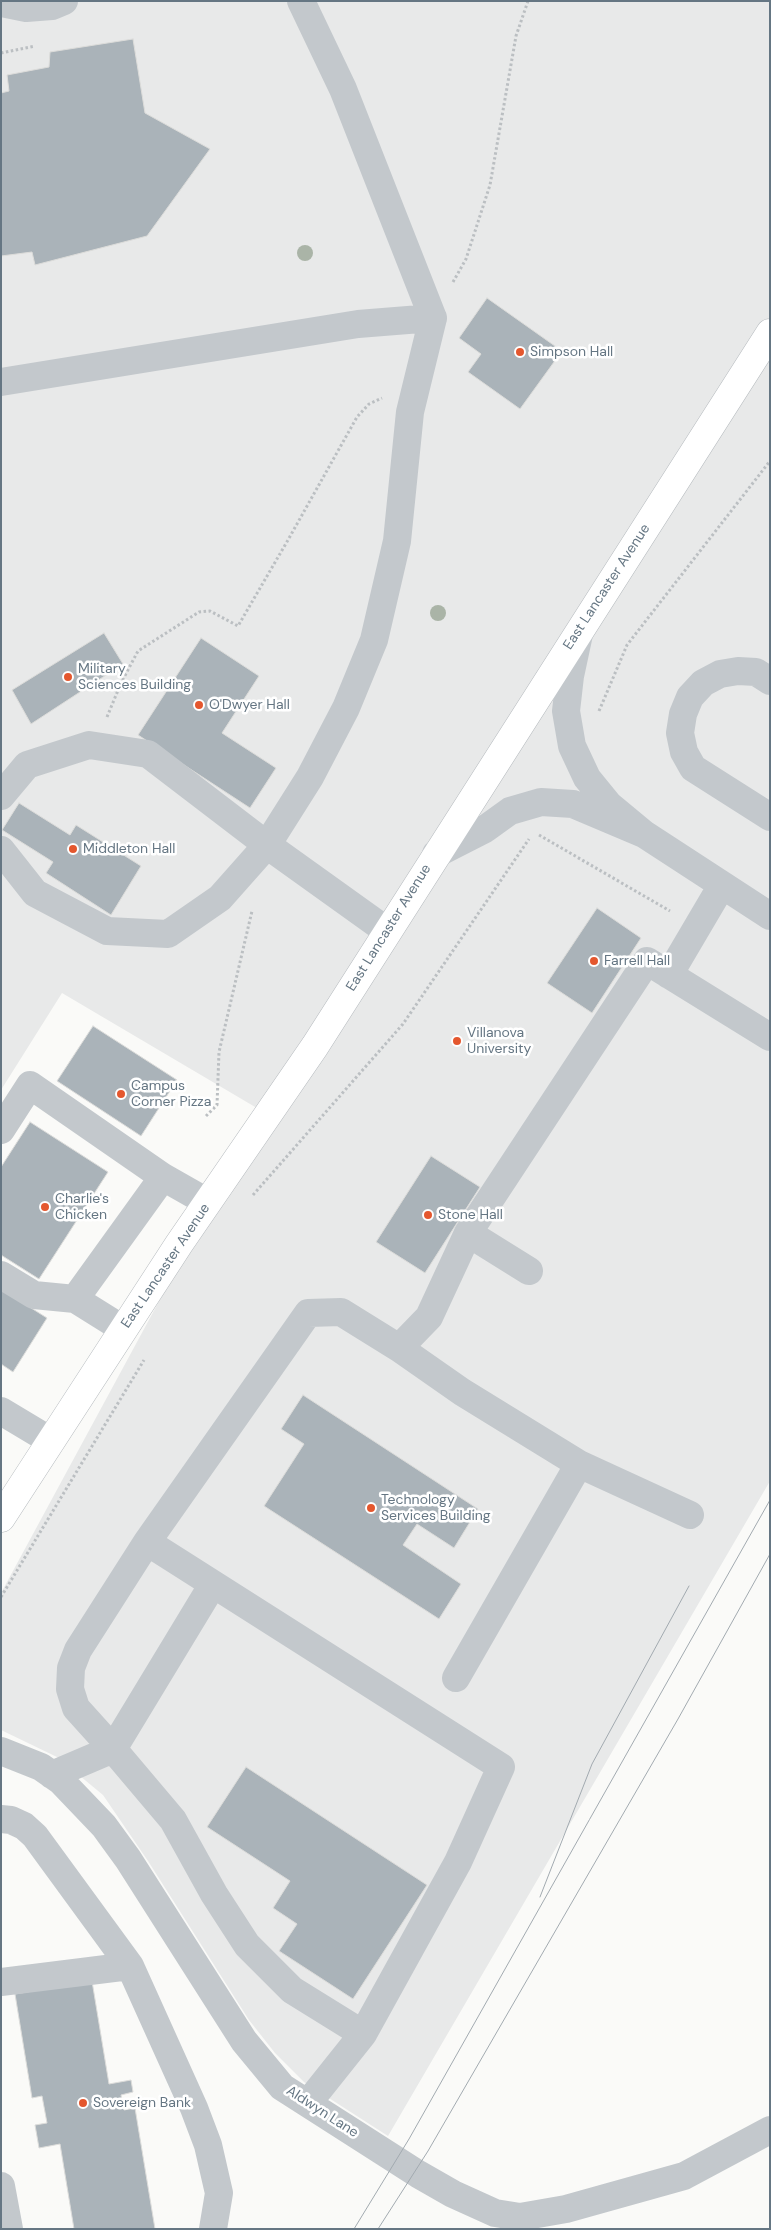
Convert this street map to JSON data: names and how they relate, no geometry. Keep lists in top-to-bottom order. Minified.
{"streets":{"highway":["East Lancaster Avenue"],"street":["Aldwyn Lane"]},"places":["Simpson Hall","Military Sciences Building","O'Dwyer Hall","Middleton Hall","Farrell Hall","Villanova University","Campus Corner Pizza","Charlie's Chicken","Stone Hall","Technology Services Building","Sovereign Bank"]}
